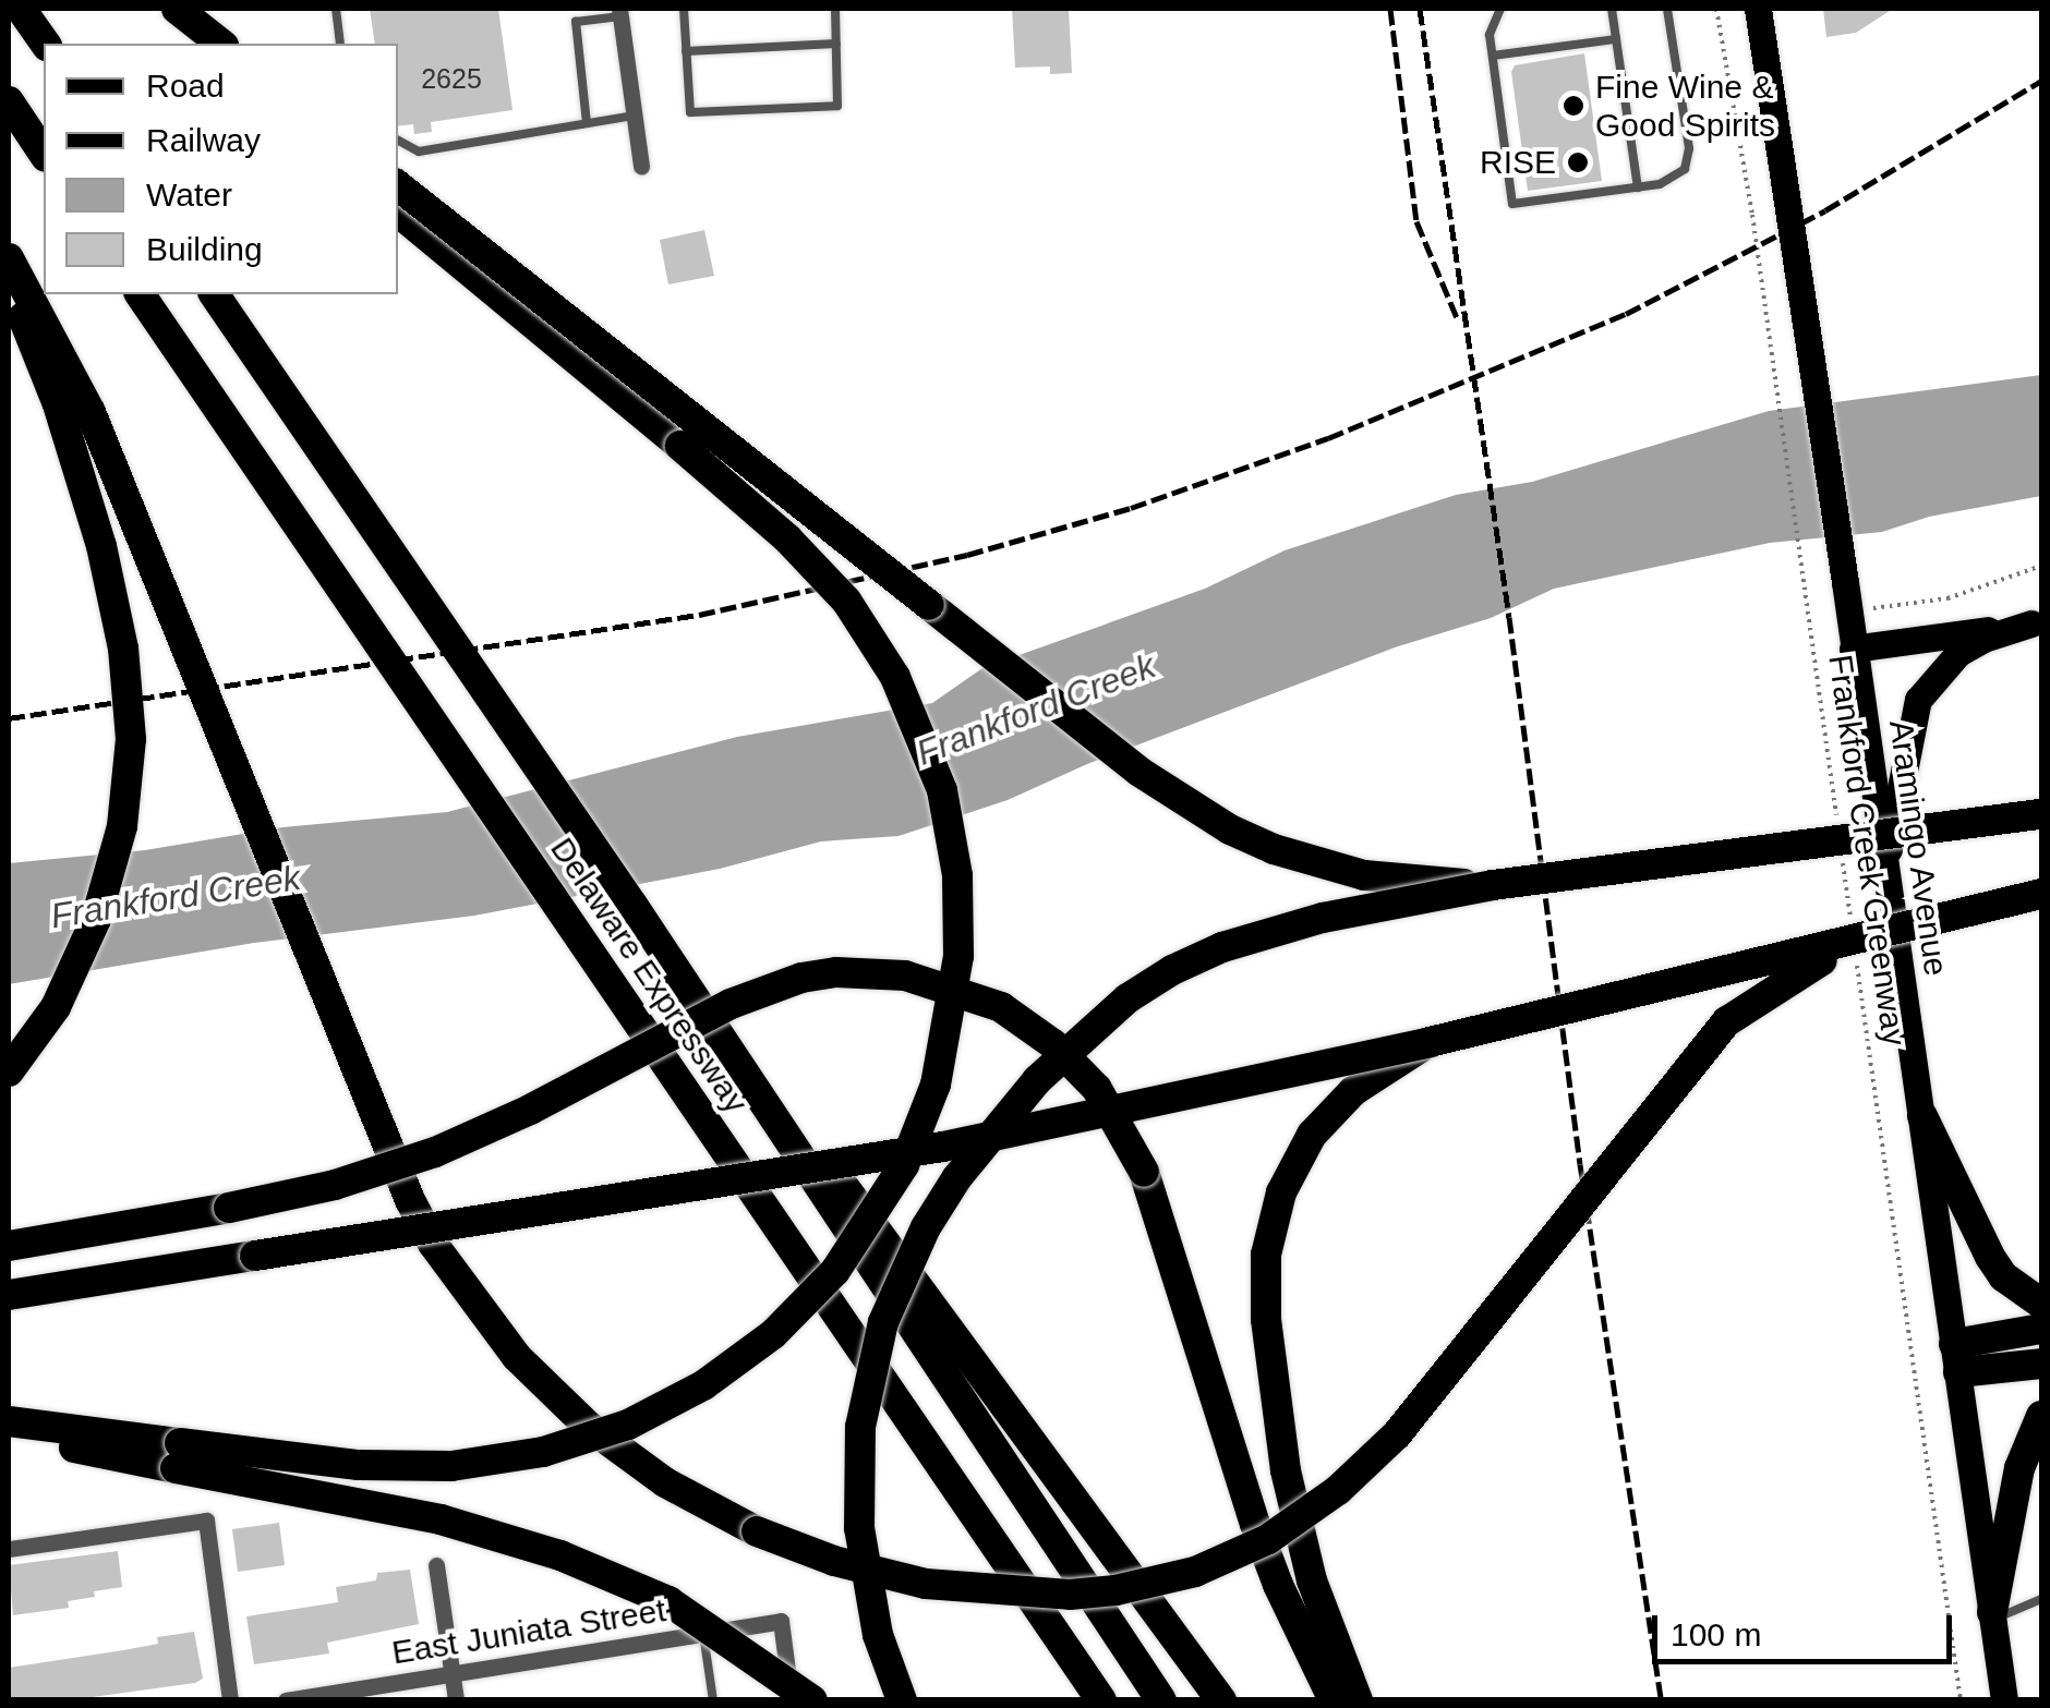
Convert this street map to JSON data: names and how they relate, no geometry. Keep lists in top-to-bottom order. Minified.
{"streets":{"highway":["Delaware Expressway"],"main road":["Aramingo Avenue"],"street":["East Juniata Street"],"path":["Frankford Creek Greenway"]},"water":["Frankford Creek"],"places":["Fine Wine & Good Spirits","RISE"],"house_numbers":["2625"],"legend":["Road","Railway","Water","Building"],"scale_bar":"100 m"}
